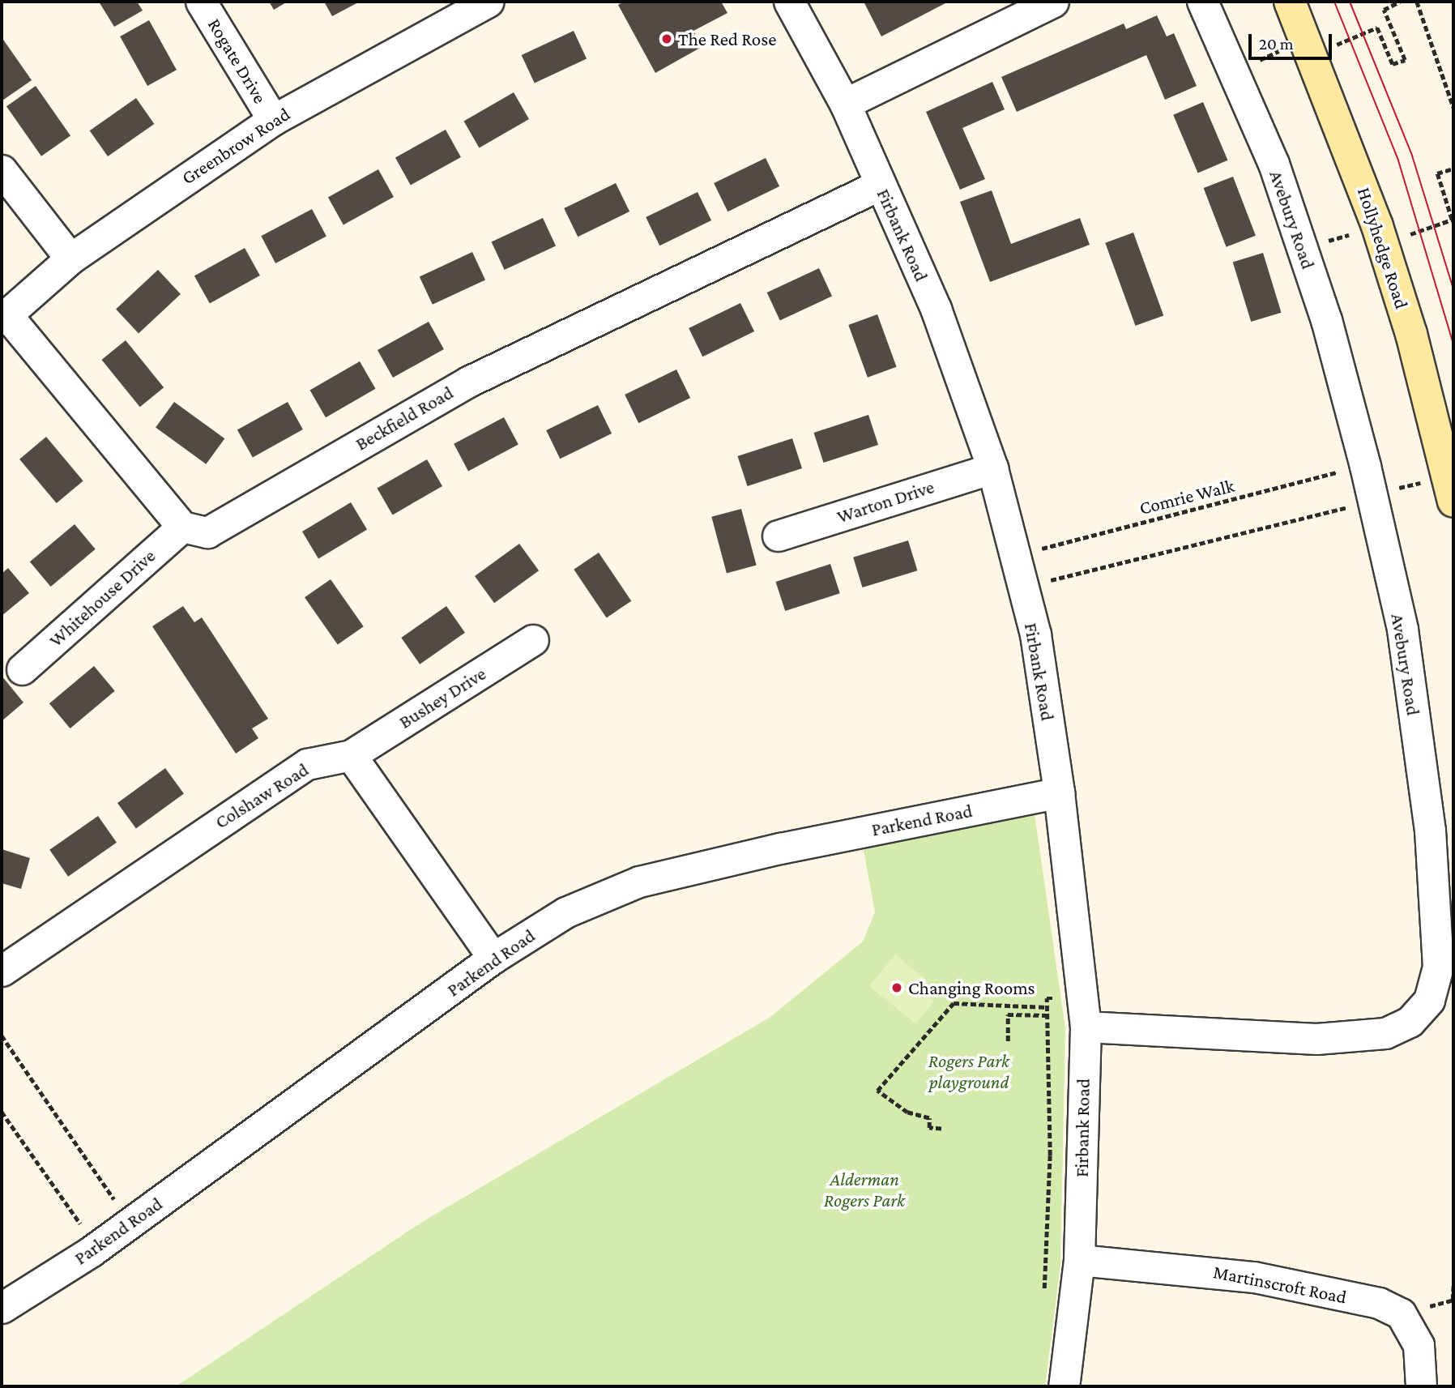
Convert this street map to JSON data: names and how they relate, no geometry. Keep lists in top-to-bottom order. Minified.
{"streets":{"street":["Rogate Drive","Greenbrow Road","Avebury Road","Firbank Road","Hollyhedge Road","Beckfield Road","Warton Drive","Whitehouse Drive","Bushey Drive","Colshaw Road","Parkend Road","Martinscroft Road"],"path":["Comrie Walk"]},"crossings":[["Rogate Drive","Greenbrow Road"],["Avebury Road","Firbank Road"],["Avebury Road","Comrie Walk"],["Firbank Road","Beckfield Road"],["Firbank Road","Comrie Walk"],["Firbank Road","Warton Drive"],["Firbank Road","Parkend Road"],["Firbank Road","Martinscroft Road"],["Beckfield Road","Whitehouse Drive"],["Bushey Drive","Colshaw Road"]],"parks":["Rogers Park playground","Alderman Rogers Park"],"places":["The Red Rose","Changing Rooms"],"scale_bar":"20 m"}
